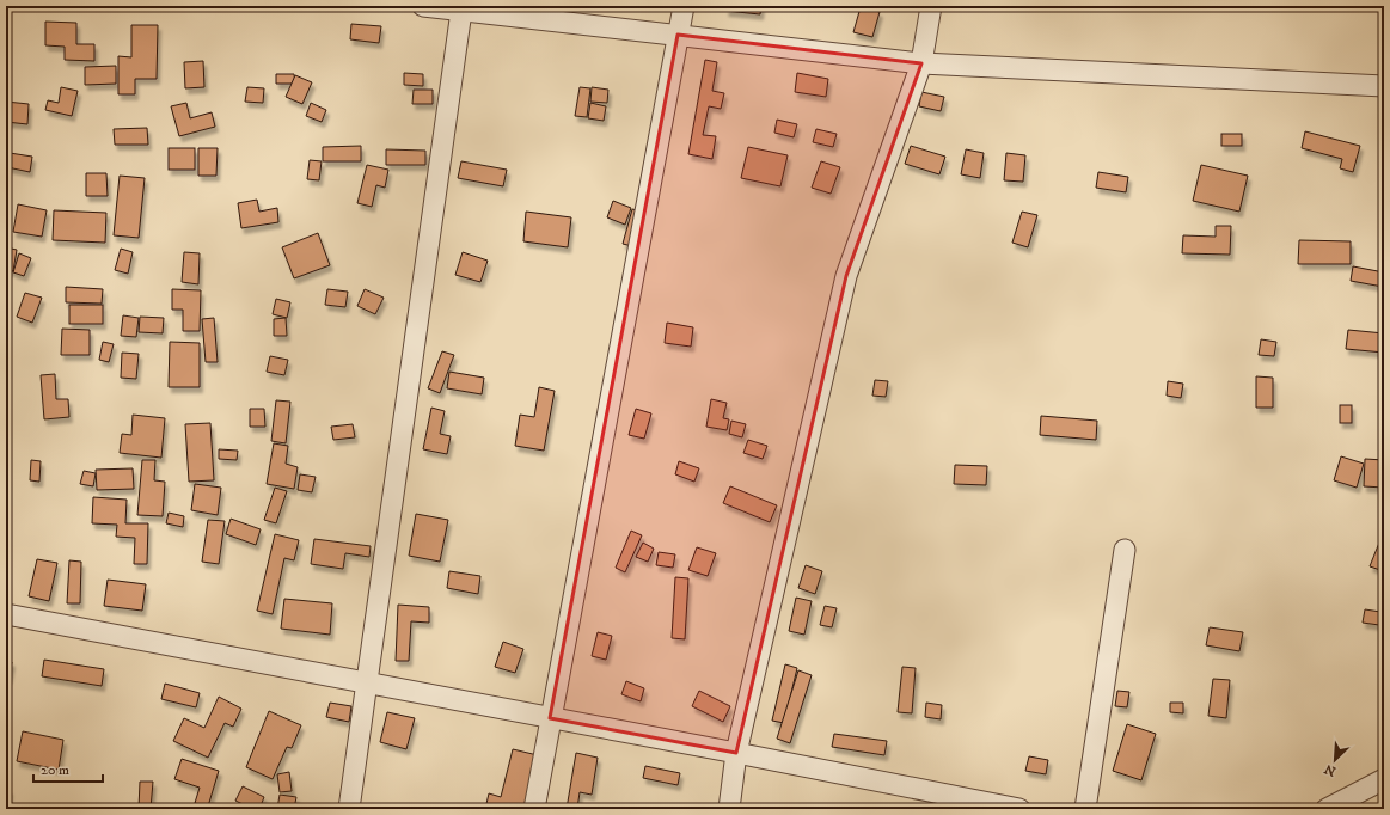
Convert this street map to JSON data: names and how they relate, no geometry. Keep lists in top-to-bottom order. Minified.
{"scale_bar":"20 m","north":"bottom left"}
